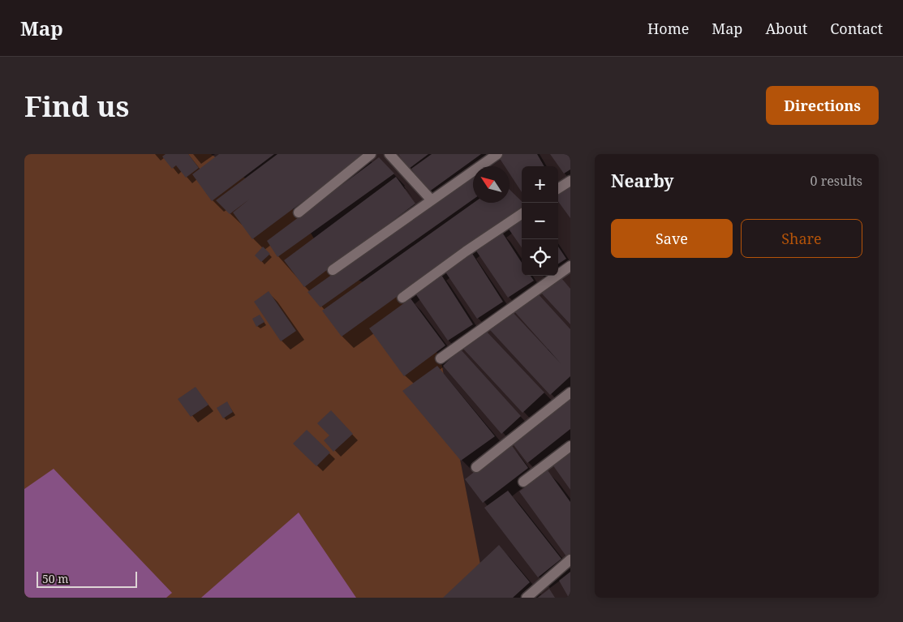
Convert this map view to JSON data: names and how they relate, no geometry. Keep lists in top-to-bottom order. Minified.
{"scale_bar":"50 m","north":"top left","page":{"header":"Map","nav":["Home","Map","About","Contact"],"buttons":["Directions",["Save","Share"]],"title":"Find us","heading":["Nearby","0 results"],"map_buttons":["+","−"],"scale":"50 m"}}
